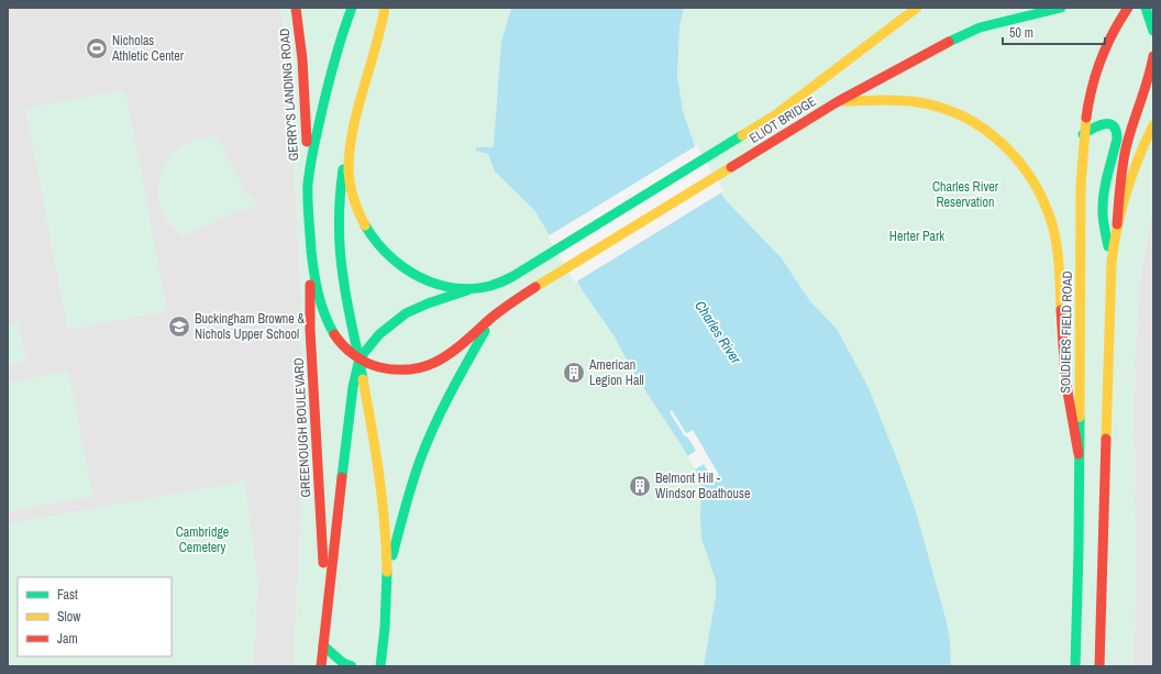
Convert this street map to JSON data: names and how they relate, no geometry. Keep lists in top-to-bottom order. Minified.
{"streets":{"main road":["GERRY'S LANDING ROAD","ELIOT BRIDGE","SOLDIERS FIELD ROAD","GREENOUGH BOULEVARD"]},"crossings":[["GERRY'S LANDING ROAD","GREENOUGH BOULEVARD"],["ELIOT BRIDGE","GREENOUGH BOULEVARD"]],"water":["Charles River"],"parks":["Charles River Reservation","Herter Park","Cambridge Cemetery"],"places":{"sports":["Nicholas Athletic Center"],"school or university":["Buckingham Browne & Nichols Upper School"],"building":["American Legion Hall","Belmont Hill - Windsor Boathouse"]},"legend":["Fast","Slow","Jam"],"scale_bar":"50 m"}
